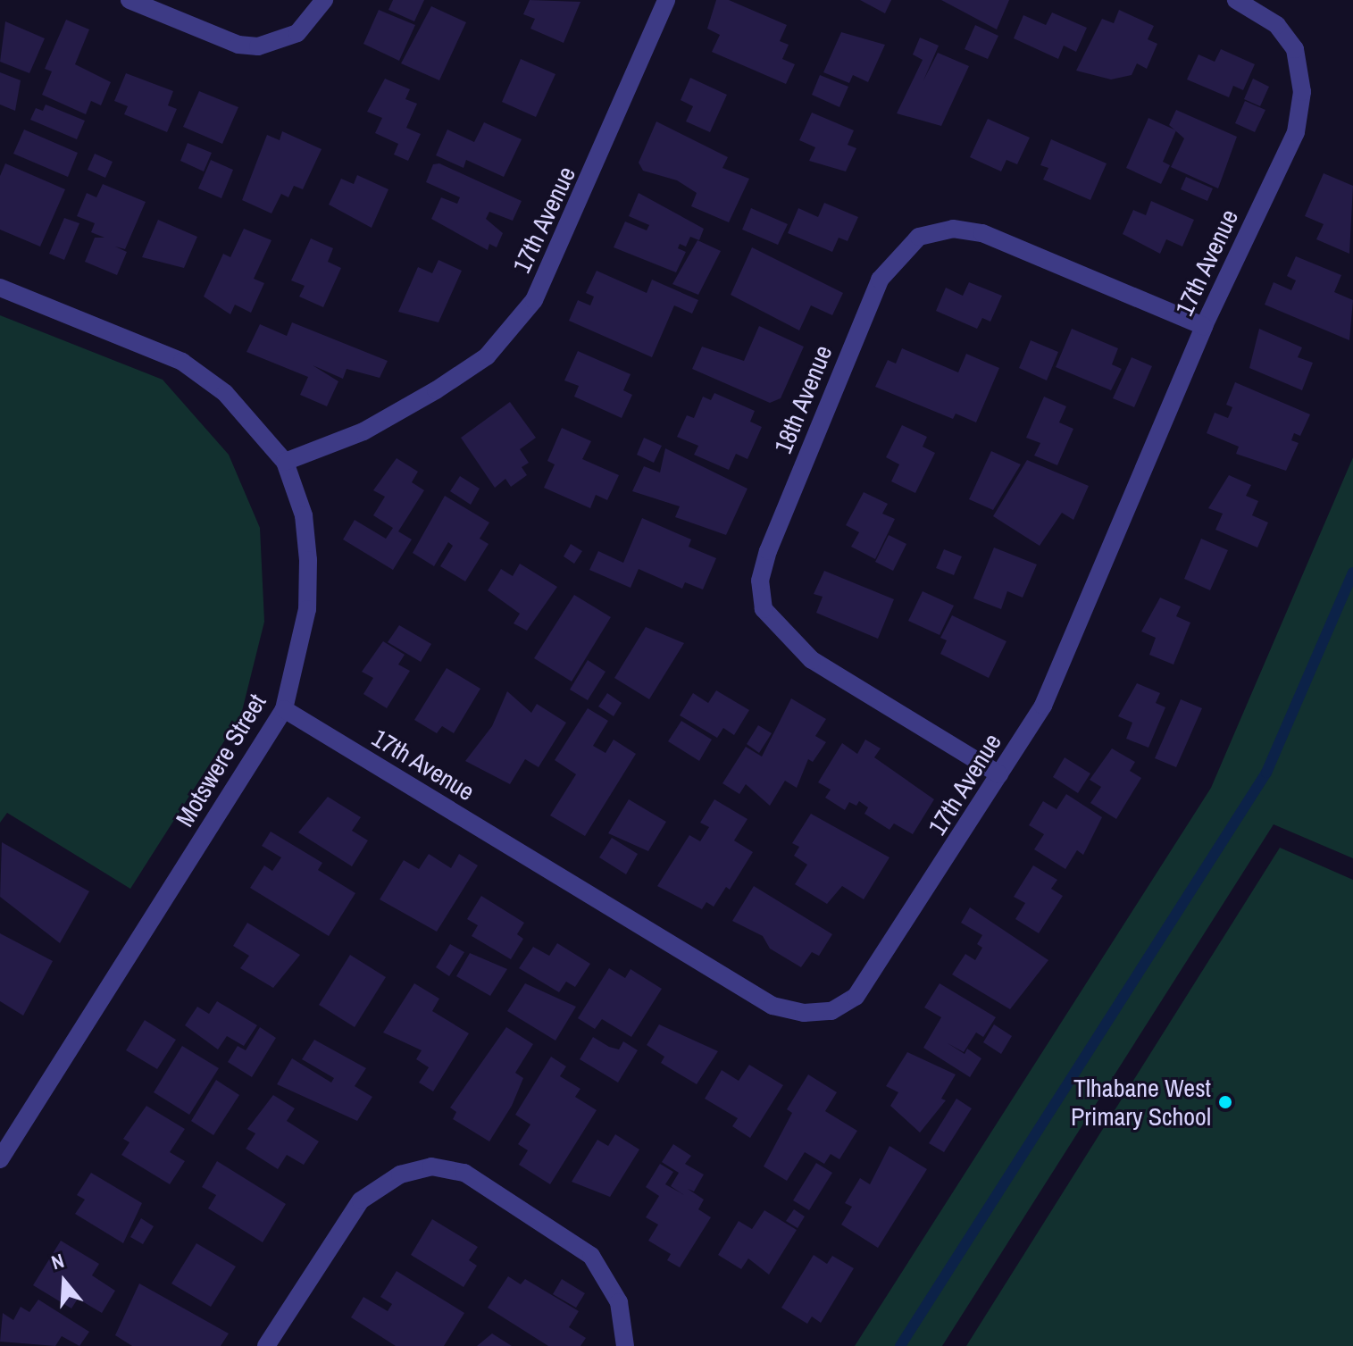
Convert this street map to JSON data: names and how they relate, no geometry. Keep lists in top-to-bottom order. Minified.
{"streets":{"street":["17th Avenue","18th Avenue","Motswere Street"]},"crossings":[["17th Avenue","18th Avenue"],["17th Avenue","Motswere Street"]],"places":["Tlhabane West Primary School"],"north":"top"}
